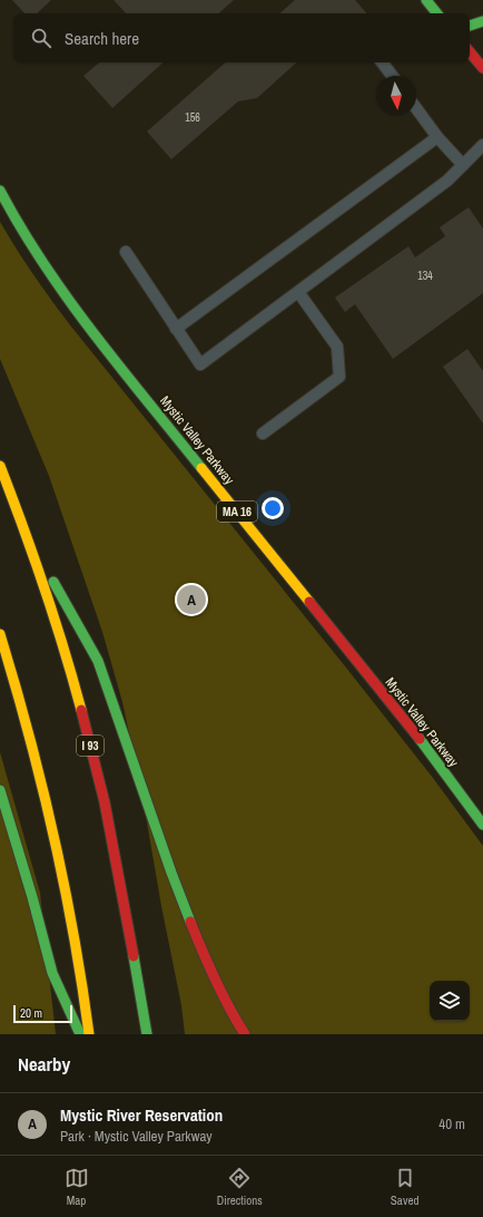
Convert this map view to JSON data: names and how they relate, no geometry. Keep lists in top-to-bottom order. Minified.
{"streets":{"main road":["Mystic Valley Parkway","MA 16","I 93"]},"house_numbers":["156","134"],"scale_bar":"20 m","north":"bottom","page":{"search":"Search here","pins":"A","scale":"20 m","heading":"Nearby","list":[{"mark":"A","name":"Mystic River Reservation","note":"Park · Mystic Valley Parkway","value":"40 m"}],"nav":["Map","Directions","Saved"]}}
